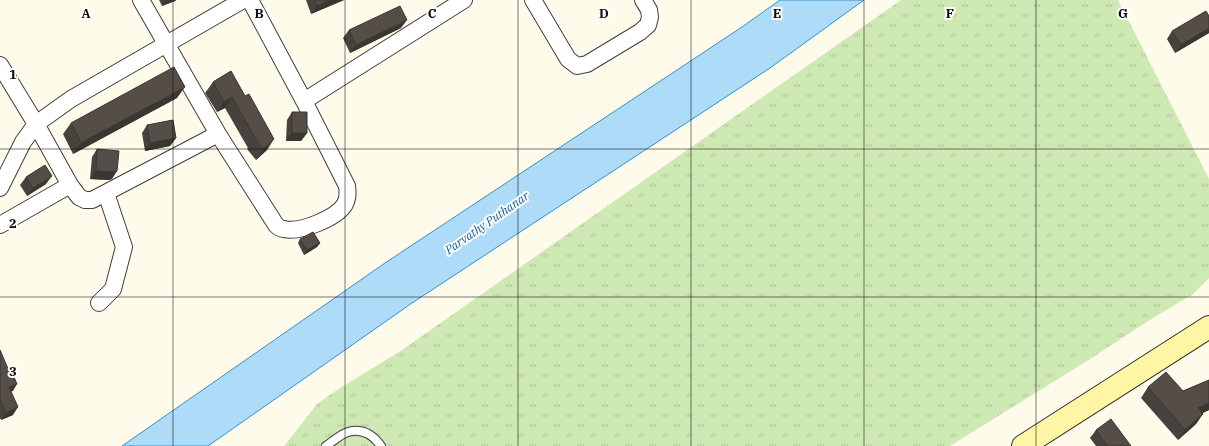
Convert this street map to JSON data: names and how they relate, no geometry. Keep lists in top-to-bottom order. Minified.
{"water":["Parvathy Puthanar"],"grid":{"columns":["A","B","C","D","E","F","G"],"rows":["1","2","3"]}}
